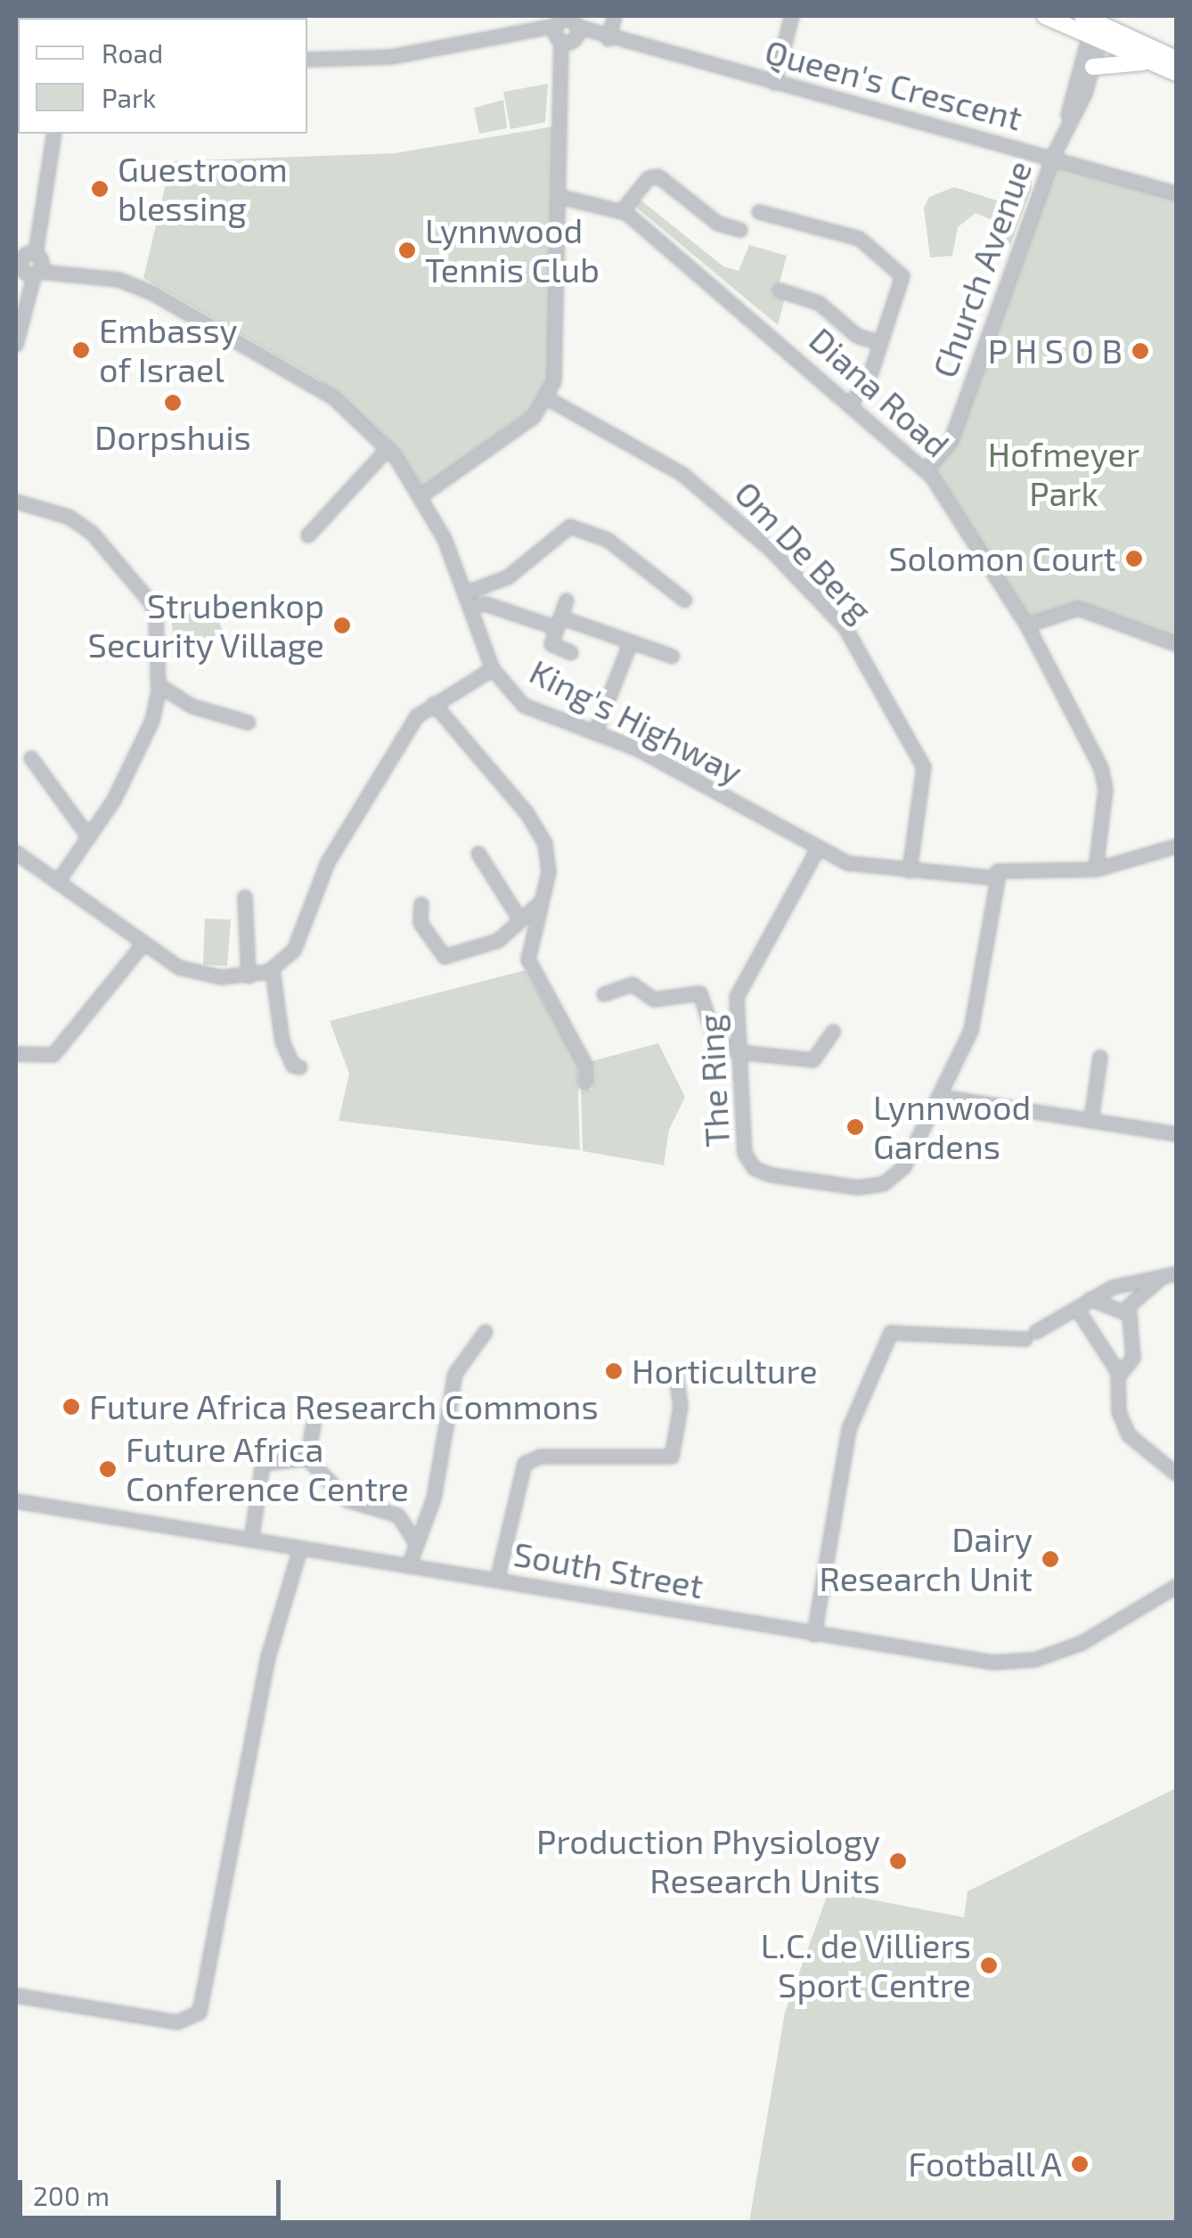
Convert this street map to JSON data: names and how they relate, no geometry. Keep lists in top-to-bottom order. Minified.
{"streets":{"street":["Queen's Crescent","Church Avenue","Diana Road","Om De Berg","King's Highway","The Ring","South Street"]},"crossings":[["Queen's Crescent","Church Avenue"],["Church Avenue","Diana Road"],["Diana Road","King's Highway"],["Om De Berg","King's Highway"],["King's Highway","The Ring"]],"parks":["Hofmeyer Park"],"places":["Guestroom blessing","Lynnwood Tennis Club","Embassy of Israel","P H S O B","Dorpshuis","Solomon Court","Strubenkop Security Village","Lynnwood Gardens","Horticulture","Future Africa Research Commons","Future Africa Conference Centre","Dairy Research Unit","Production Physiology Research Units","L.C. de Villiers Sport Centre","Football A"],"legend":["Road","Park"],"scale_bar":"200 m"}
